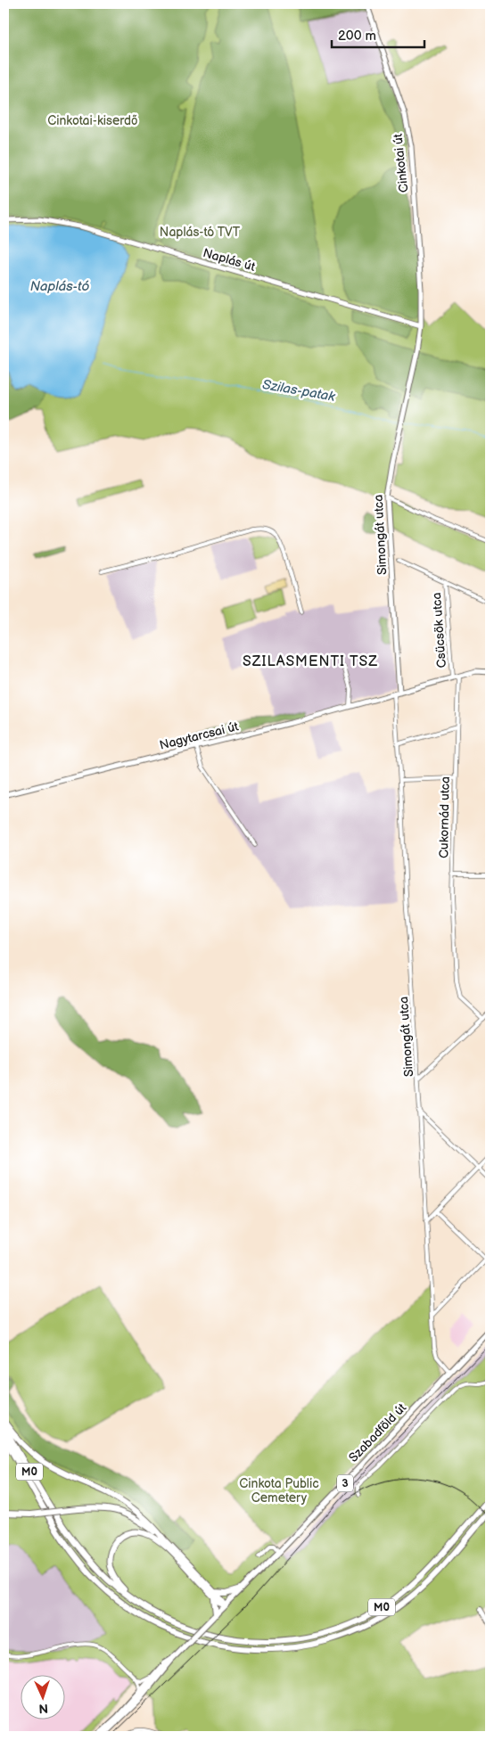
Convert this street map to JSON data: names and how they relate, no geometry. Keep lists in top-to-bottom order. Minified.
{"streets":{"highway":["M0"],"main road":["Cinkotai út","Naplás út","Simongát utca","Nagytarcsai út","Szabadföld út","3"],"street":["Csücsök utca","Cukornád utca"]},"crossings":[["Cinkotai út","Naplás út"],["Cinkotai út","Simongát utca"],["Naplás út","Simongát utca"],["Simongát utca","Nagytarcsai út"],["Simongát utca","Szabadföld út"],["Csücsök utca","Nagytarcsai út"],["Nagytarcsai út","Cukornád utca"],["Szabadföld út","3"]],"districts":["SZILASMENTI TSZ"],"water":["Naplás-tó","Szilas-patak"],"parks":["Cinkotai-kiserdő","Naplás-tó TVT","Cinkota Public Cemetery"],"scale_bar":"200 m","north":"bottom"}
